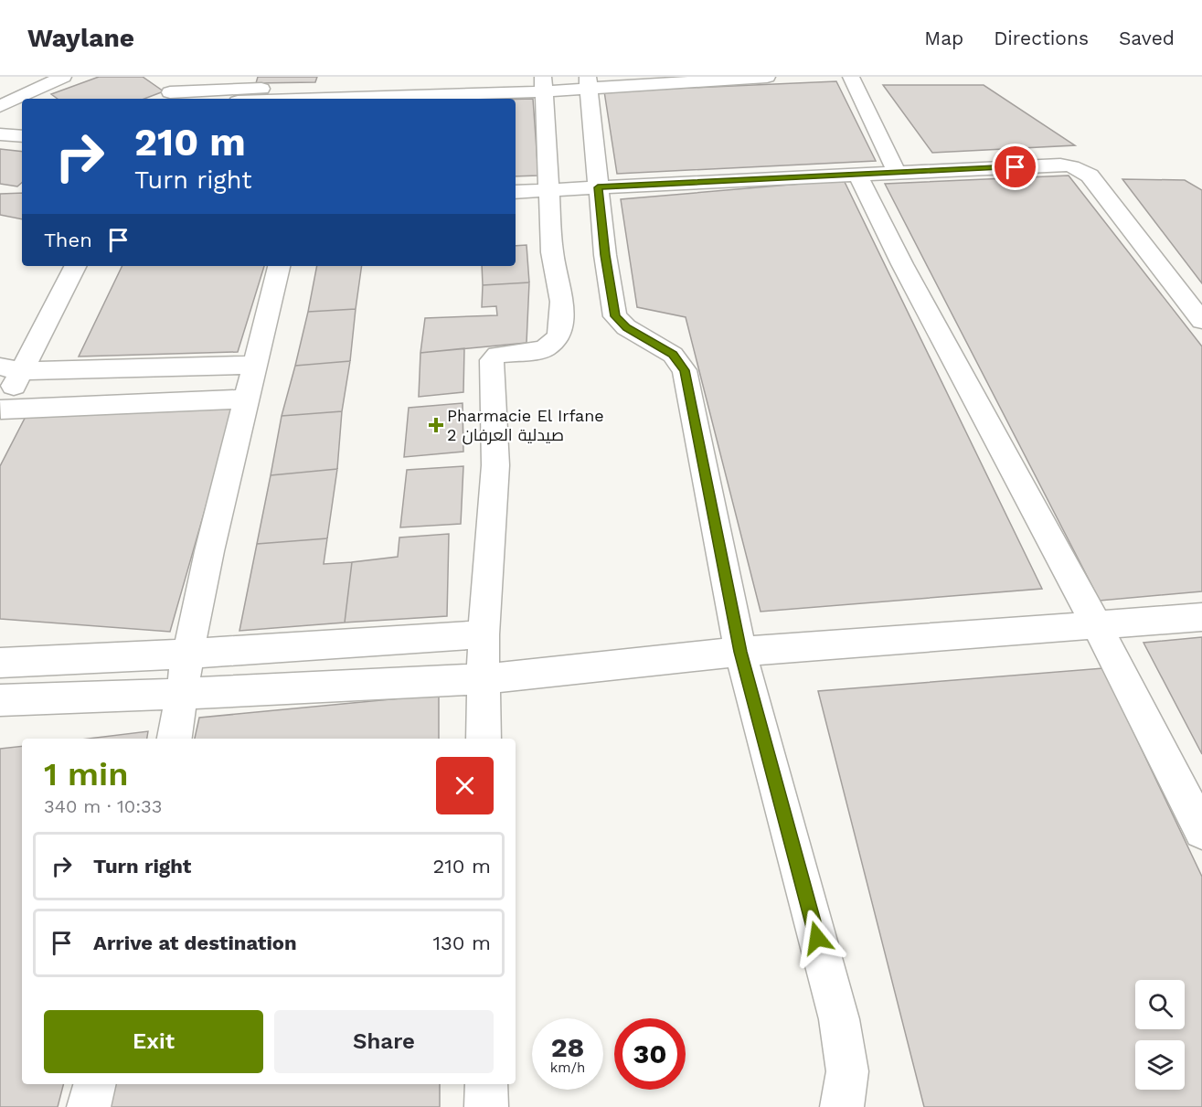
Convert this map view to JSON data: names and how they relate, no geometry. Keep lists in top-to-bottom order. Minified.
{"places":{"health":["Pharmacie El Irfane صيدلية العرفان 2"]},"page":{"header":"Waylane","nav":["Map","Directions","Saved"],"turn":["210 m","Turn right"],"then":"Then","heading":["1 min","340 m · 10:33"],"list":[{"name":"Turn right","value":"210 m"},{"name":"Arrive at destination","value":"130 m"}],"buttons":["Exit","Share"],"speed":"28 km/h","limit":"30"}}
